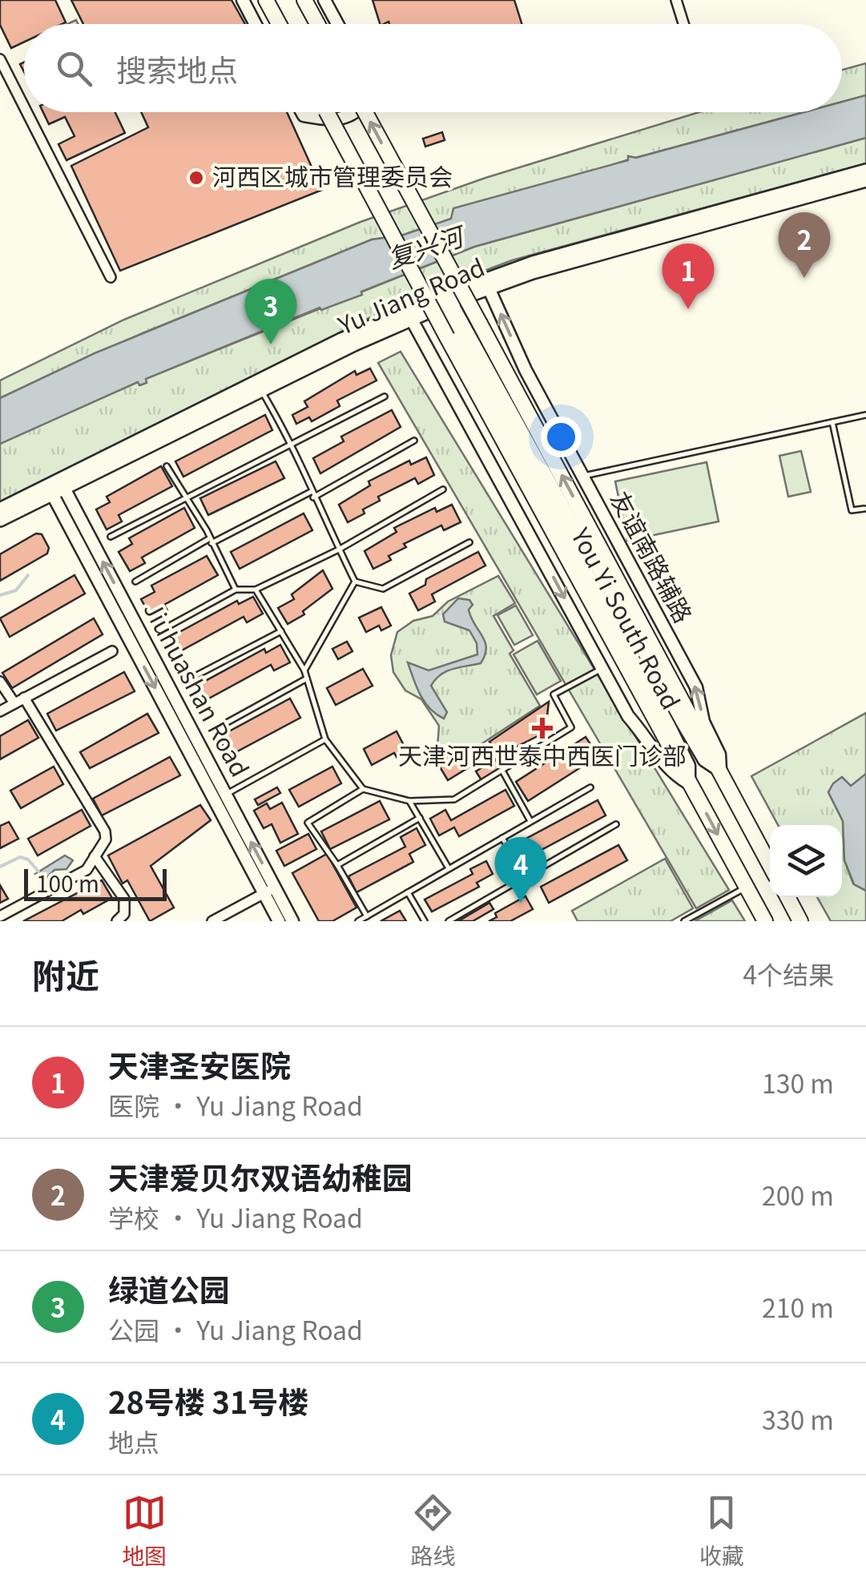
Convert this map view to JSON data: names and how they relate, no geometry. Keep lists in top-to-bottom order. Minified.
{"streets":{"main road":["Yu Jiang Road","You Yi South Road"],"street":["友谊南路辅路","Jiuhuashan Road"]},"crossings":[["Yu Jiang Road","友谊南路辅路"],["Yu Jiang Road","Jiuhuashan Road"],["友谊南路辅路","You Yi South Road"]],"water":["复兴河"],"places":{"other":["河西区城市管理委员会"],"health":["天津河西世泰中西医门诊部"]},"scale_bar":"100 m","page":{"search":"搜索地点","pins":["2","1","3","4"],"scale":"100 m","heading":["附近","4个结果"],"list":[{"mark":"1","name":"天津圣安医院","note":"医院 · Yu Jiang Road","value":"130 m"},{"mark":"2","name":"天津爱贝尔双语幼稚园","note":"学校 · Yu Jiang Road","value":"200 m"},{"mark":"3","name":"绿道公园","note":"公园 · Yu Jiang Road","value":"210 m"},{"mark":"4","name":"28号楼 31号楼","note":"地点","value":"330 m"}],"nav":["地图","路线","收藏"]}}
